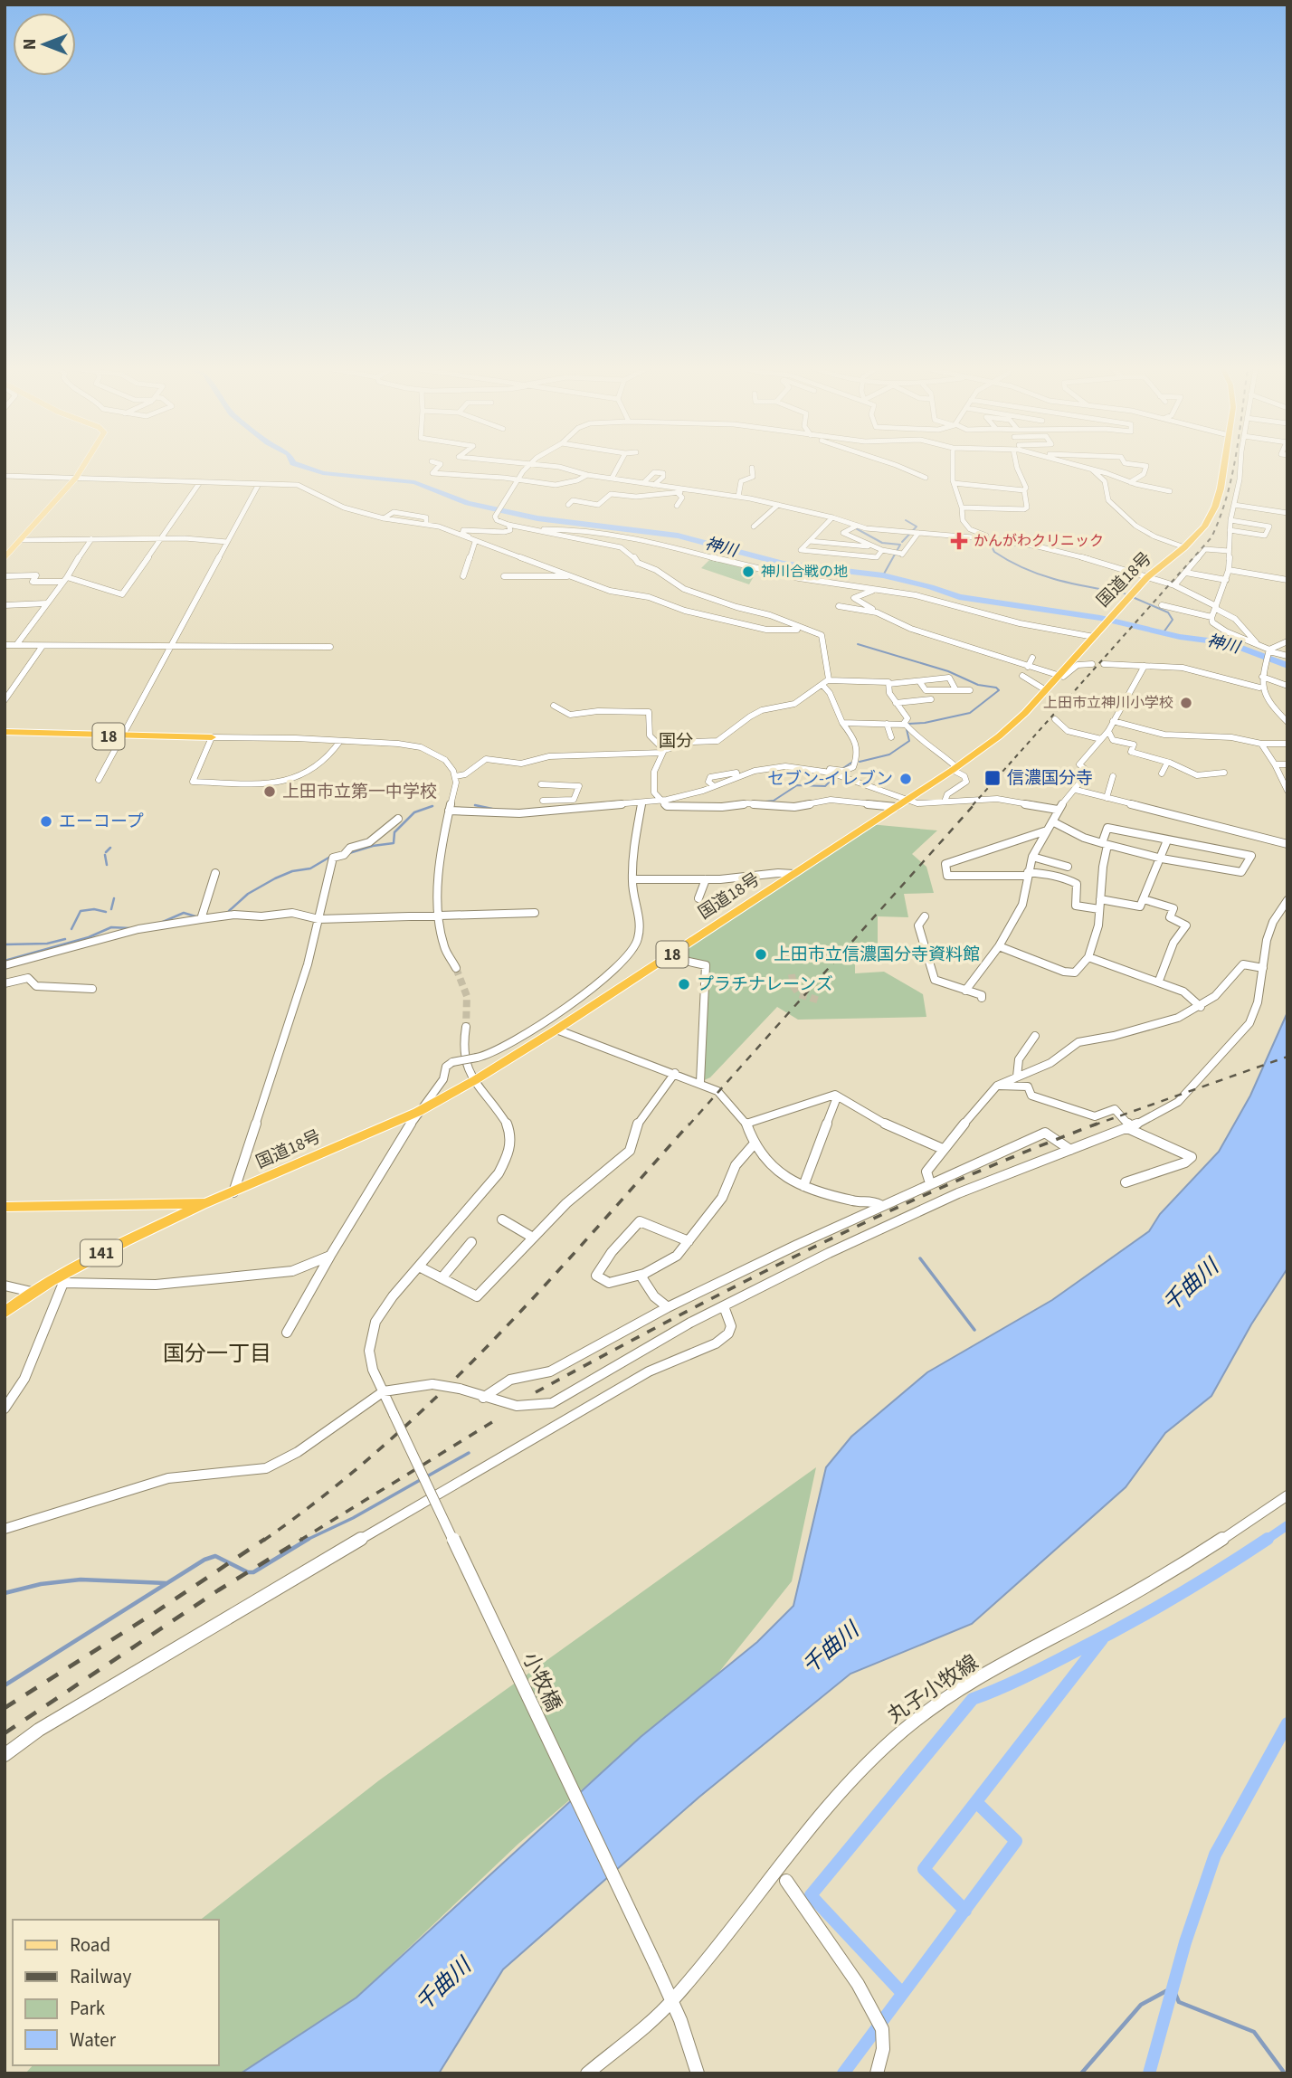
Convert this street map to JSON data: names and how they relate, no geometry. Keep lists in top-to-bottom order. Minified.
{"streets":{"highway":["国道18号","18","141"],"street":["小牧橋","丸子小牧線"]},"crossings":[["国道18号","141"],["国道18号","小牧橋"]],"districts":["国分","国分一丁目"],"water":["神川","千曲川"],"places":{"health":["かんがわクリニック"],"other":["神川合戦の地","上田市立神川小学校","セブン-イレブン","上田市立第一中学校","エーコープ","上田市立信濃国分寺資料館","プラチナレーンズ"],"transit":["信濃国分寺"]},"legend":["Road","Railway","Park","Water"],"north":"left"}
